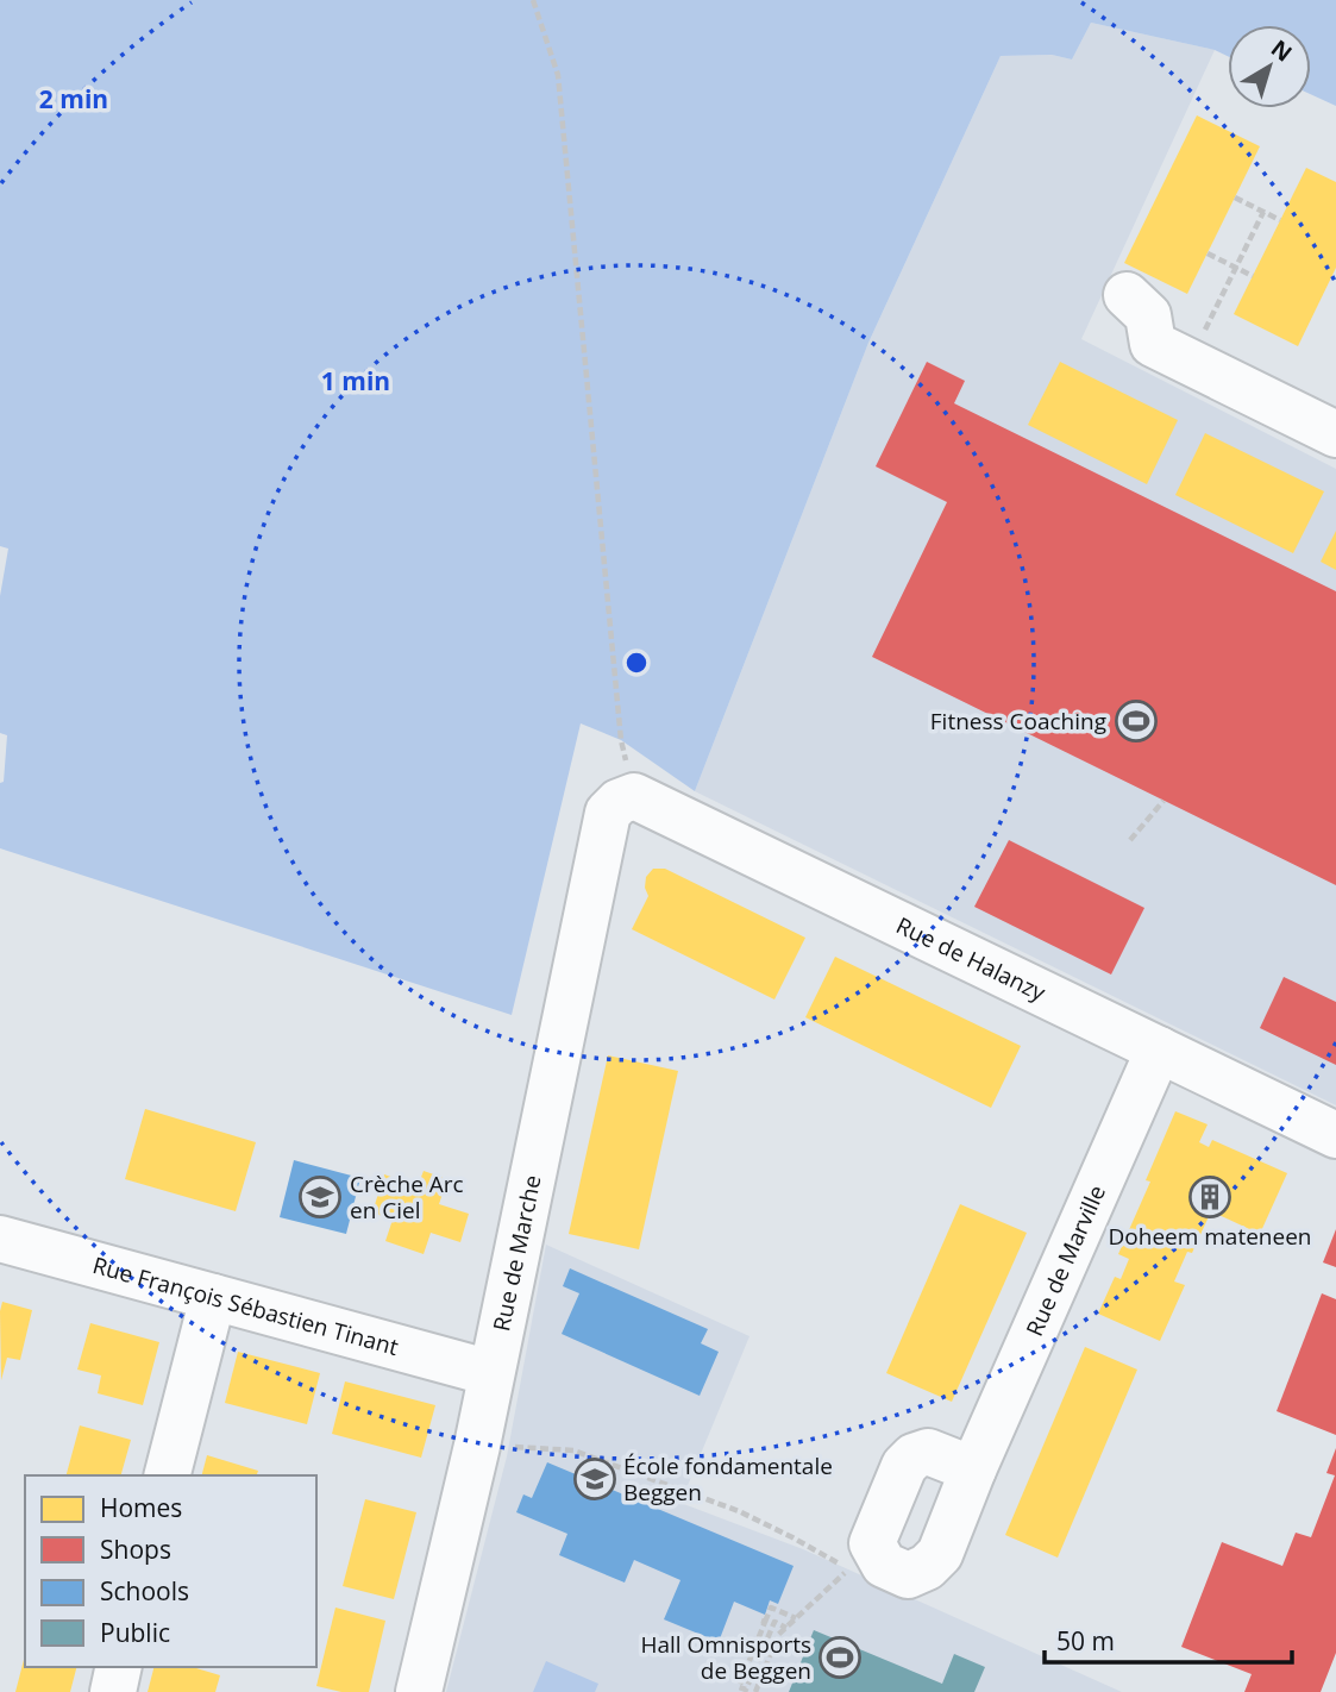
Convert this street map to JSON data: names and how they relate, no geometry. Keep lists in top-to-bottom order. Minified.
{"streets":{"street":["Rue de Halanzy","Rue de Marche","Rue de Marville","Rue François Sébastien Tinant"]},"crossings":[["Rue de Halanzy","Rue de Marche"],["Rue de Halanzy","Rue de Marville"],["Rue de Marche","Rue François Sébastien Tinant"]],"places":{"sports":["Fitness Coaching","Hall Omnisports de Beggen"],"school or university":["Crèche Arc en Ciel","École fondamentale Beggen"],"building":["Doheem mateneen"]},"legend":["Homes","Shops","Schools","Public"],"scale_bar":"50 m","north":"top right","rings":["2 min","1 min"]}
